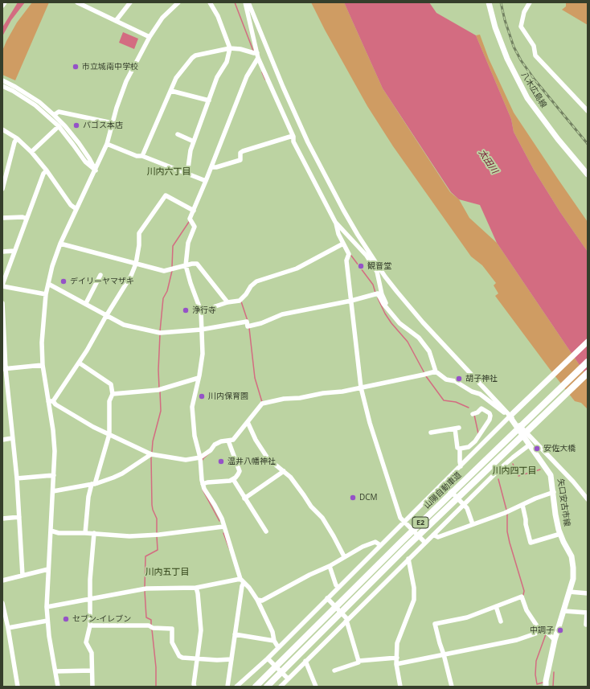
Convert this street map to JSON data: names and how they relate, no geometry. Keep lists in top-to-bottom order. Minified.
{"streets":{"highway":["山陽自動車道","E2"],"main road":["八木広島線","矢口安古市線"]},"districts":["川内六丁目","川内四丁目","川内五丁目"],"water":["太田川"],"places":["市立城南中学校","パゴス本店","観音堂","デイリーヤマザキ","浄行寺","胡子神社","川内保育園","安佐大橋","温井八幡神社","DCM","セブン-イレブン","中調子"]}
